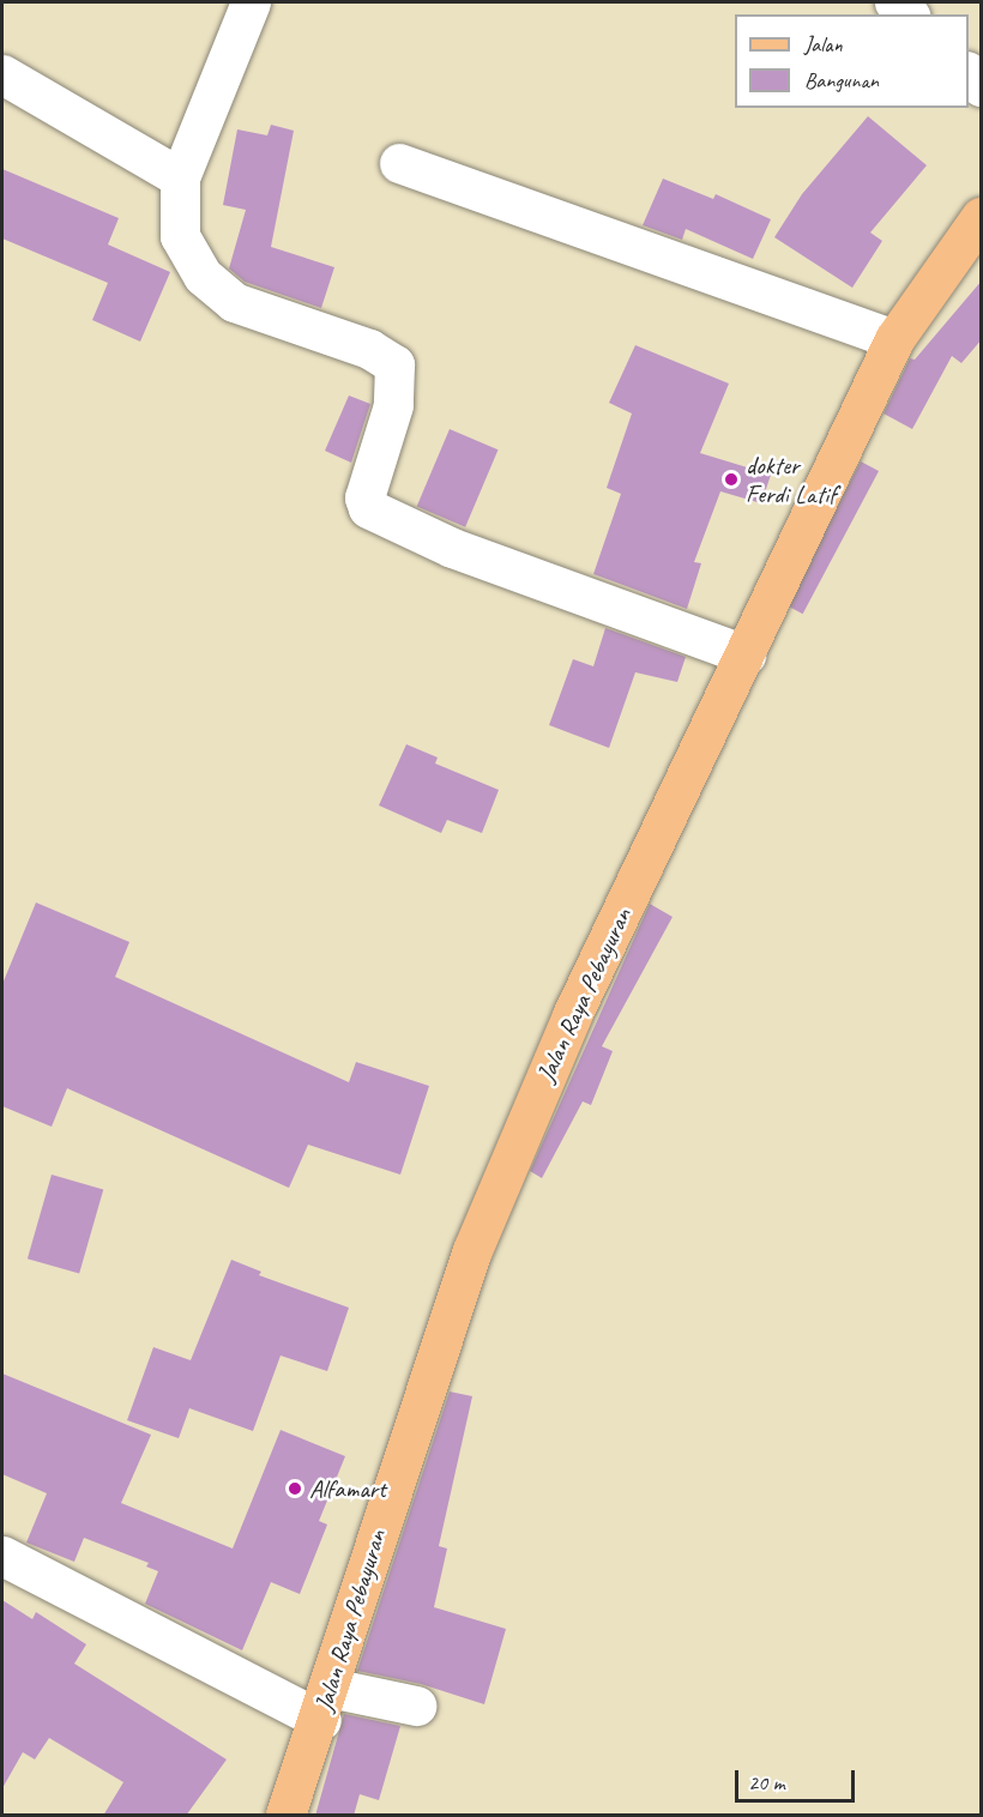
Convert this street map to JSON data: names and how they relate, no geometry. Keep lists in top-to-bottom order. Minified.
{"streets":{"main road":["Jalan Raya Pebayuran"]},"places":["dokter Ferdi Latif","Alfamart"],"legend":["Jalan","Bangunan"],"scale_bar":"20 m"}
